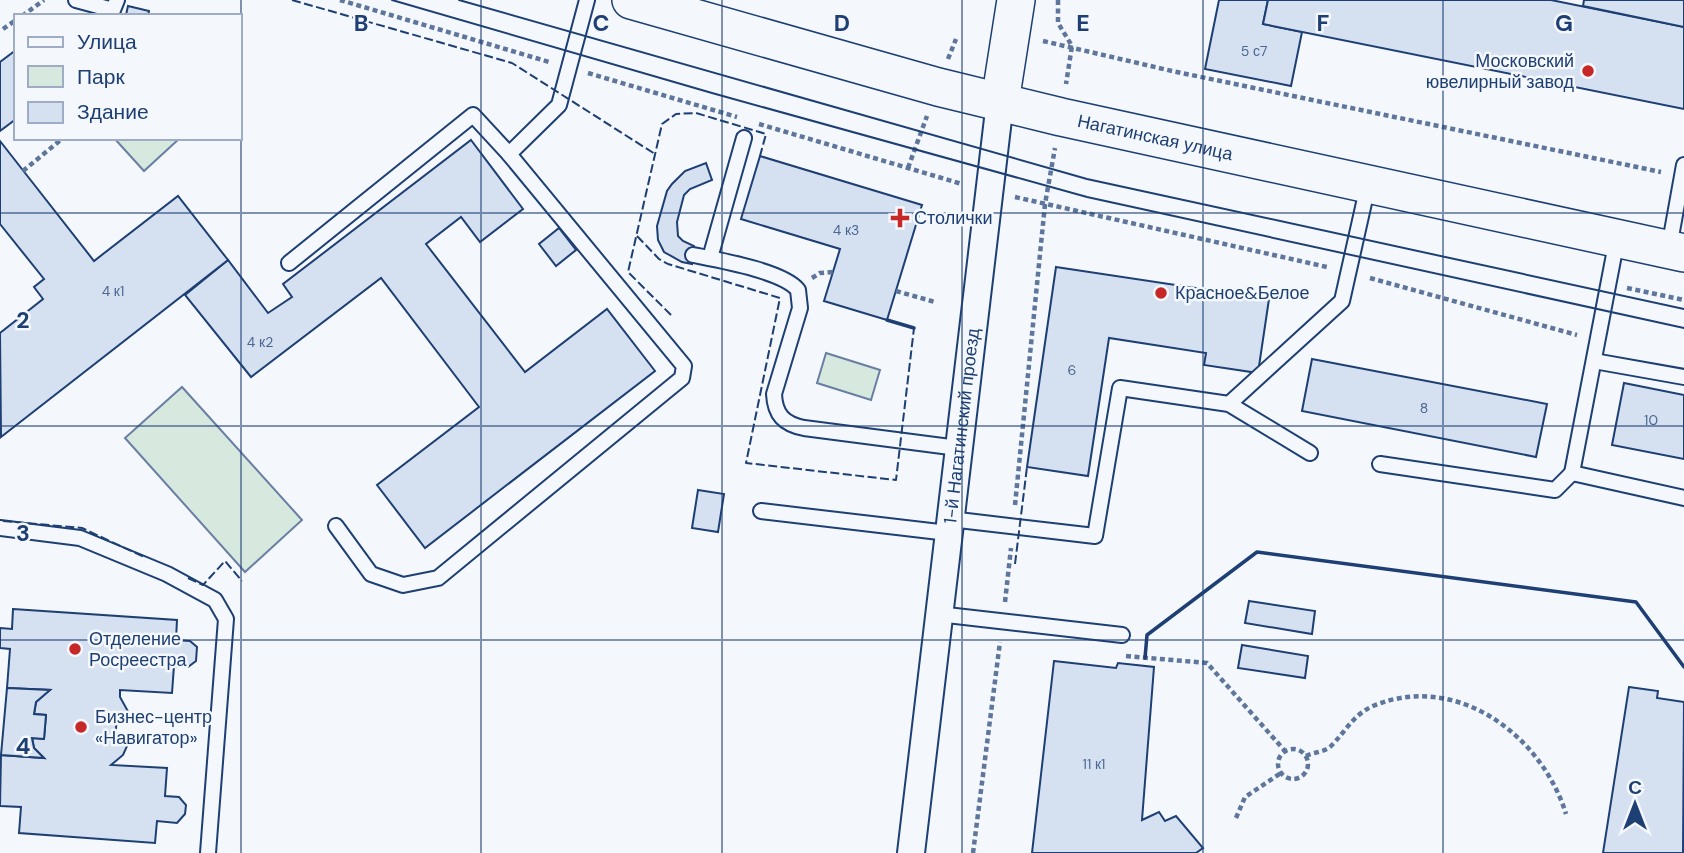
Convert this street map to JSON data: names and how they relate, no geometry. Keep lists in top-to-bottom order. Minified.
{"streets":{"street":["Нагатинская улица","1-й Нагатинский проезд"]},"crossings":[["Нагатинская улица","1-й Нагатинский проезд"]],"places":{"other":["Московский ювелирный завод","Красное&Белое","Отделение Росреестра","Бизнес-центр «Навигатор»"],"health":["Столички"]},"house_numbers":["5 с7","4 к3","4 к1","4 к2","6","8","10","11 к1"],"legend":["Улица","Парк","Здание"],"north":"top","grid":{"columns":["B","C","D","E","F","G"],"rows":["2","3","4"]}}
